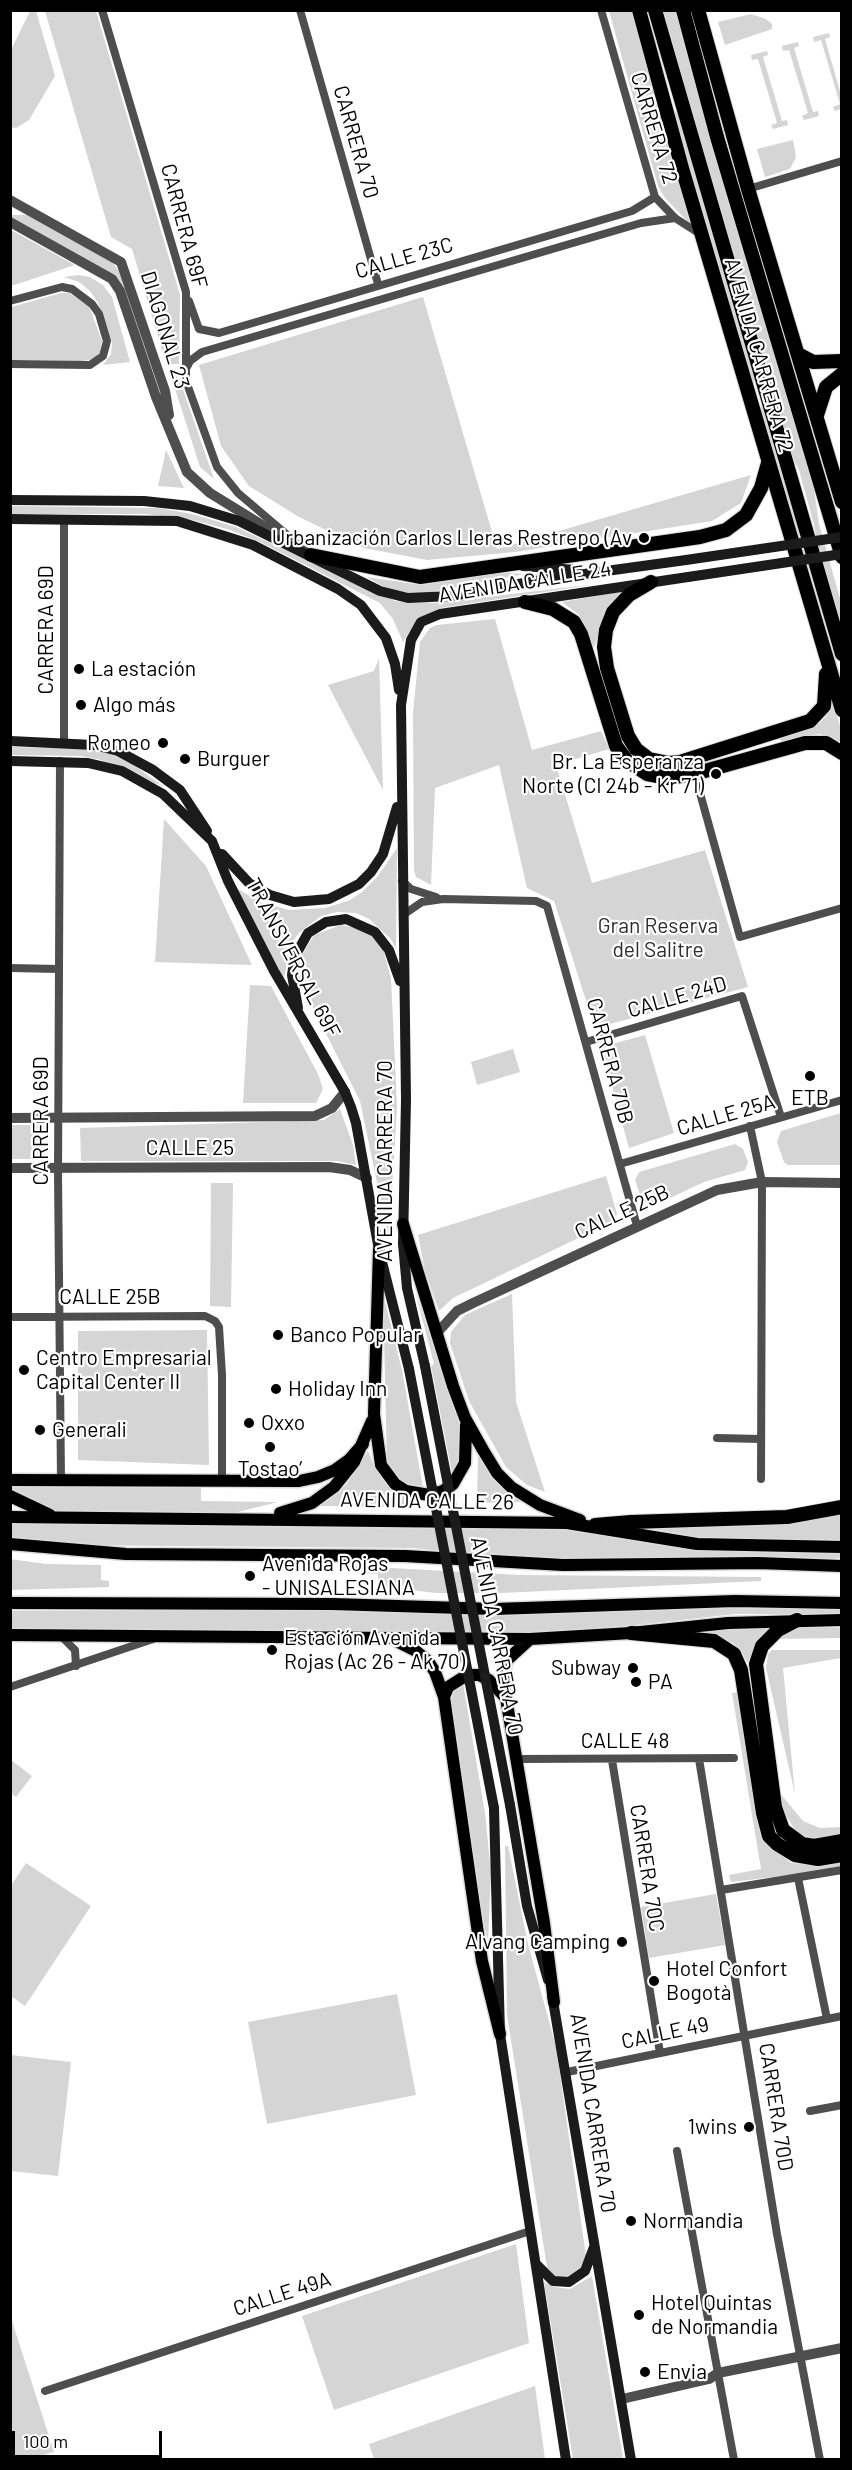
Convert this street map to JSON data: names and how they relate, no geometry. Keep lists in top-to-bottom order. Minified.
{"streets":{"highway":["AVENIDA CARRERA 72"],"main road":["AVENIDA CALLE 24","TRANSVERSAL 69F","AVENIDA CARRERA 70","AVENIDA CALLE 26"],"street":["CARRERA 72","CARRERA 70","CARRERA 69F","CALLE 23C","DIAGONAL 23","CARRERA 69D","CALLE 24D","CARRERA 70B","CALLE 25A","CALLE 25","CALLE 25B","CALLE 48","CARRERA 70C","CALLE 49","CARRERA 70D","CALLE 49A"]},"crossings":[["CARRERA 72","CALLE 23C"],["CARRERA 72","AVENIDA CARRERA 72"],["CARRERA 70","CALLE 23C"],["CARRERA 69F","CALLE 23C"],["CARRERA 69F","DIAGONAL 23"],["CARRERA 69F","AVENIDA CALLE 24"],["DIAGONAL 23","AVENIDA CALLE 24"],["AVENIDA CARRERA 72","AVENIDA CALLE 24"],["AVENIDA CALLE 24","AVENIDA CARRERA 70"],["CARRERA 69D","CALLE 25"],["CARRERA 69D","CALLE 25B"],["TRANSVERSAL 69F","CALLE 25"],["TRANSVERSAL 69F","AVENIDA CARRERA 70"],["CALLE 24D","CARRERA 70B"],["CALLE 24D","CALLE 25A"],["CARRERA 70B","CALLE 25A"],["CARRERA 70B","CALLE 25B"],["CALLE 25","AVENIDA CARRERA 70"],["AVENIDA CARRERA 70","CALLE 49"],["AVENIDA CARRERA 70","CALLE 49A"],["CALLE 48","CARRERA 70C"],["CALLE 48","CARRERA 70D"],["CARRERA 70C","CALLE 49"],["CALLE 49","CARRERA 70D"]],"parks":["Gran Reserva del Salitre"],"places":["Urbanización Carlos Lleras Restrepo (Av","La estación","Algo más","Romeo","Burguer","Br. La Esperanza Norte (Cl 24b - Kr 71)","ETB","Banco Popular","Centro Empresarial Capital Center II","Holiday Inn","Oxxo","Generali","Tostao’","Avenida Rojas - UNISALESIANA","Estación Avenida Rojas (Ac 26 - Ak 70)","Subway","PA","Alvang Camping","Hotel Confort Bogotà","1wins","Normandia","Hotel Quintas de Normandia","Envia"],"scale_bar":"100 m"}
